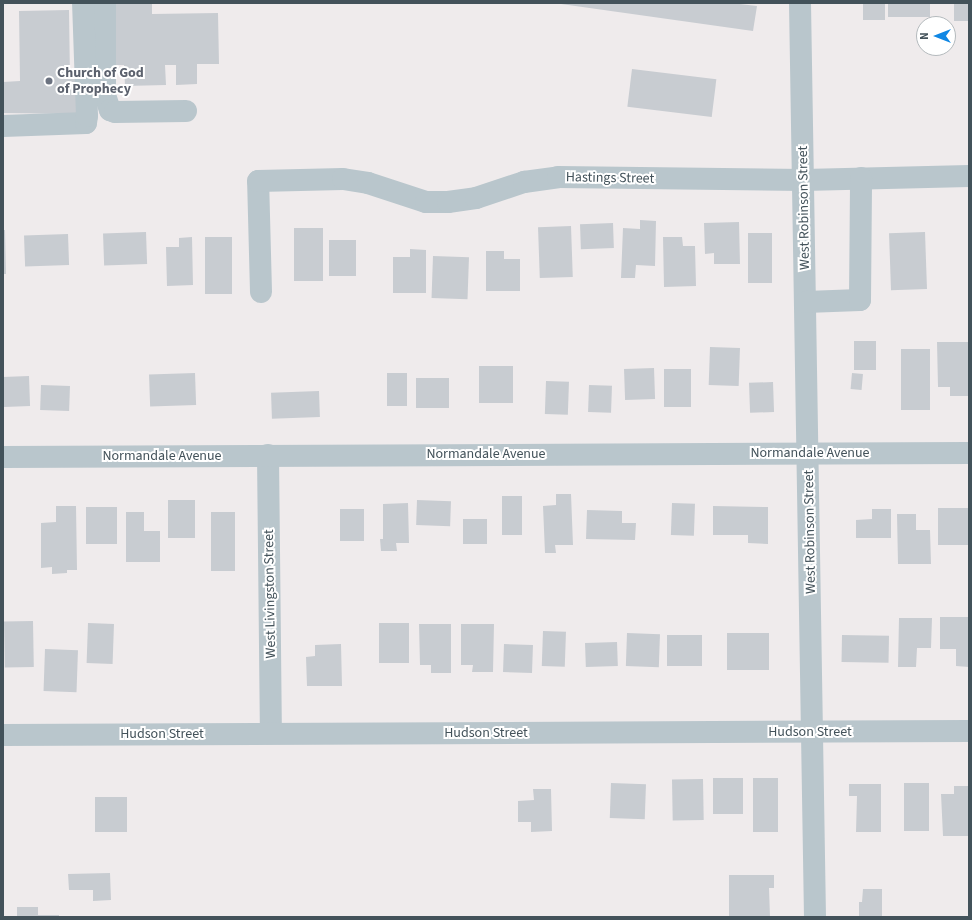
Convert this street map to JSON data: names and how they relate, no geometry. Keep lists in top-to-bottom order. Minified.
{"streets":{"street":["Hastings Street","West Robinson Street","Normandale Avenue","West Livingston Street","Hudson Street"]},"crossings":[["Hastings Street","West Robinson Street"],["West Robinson Street","Normandale Avenue"],["West Robinson Street","Hudson Street"],["Normandale Avenue","West Livingston Street"],["West Livingston Street","Hudson Street"]],"places":["Church of God of Prophecy"],"north":"left"}
